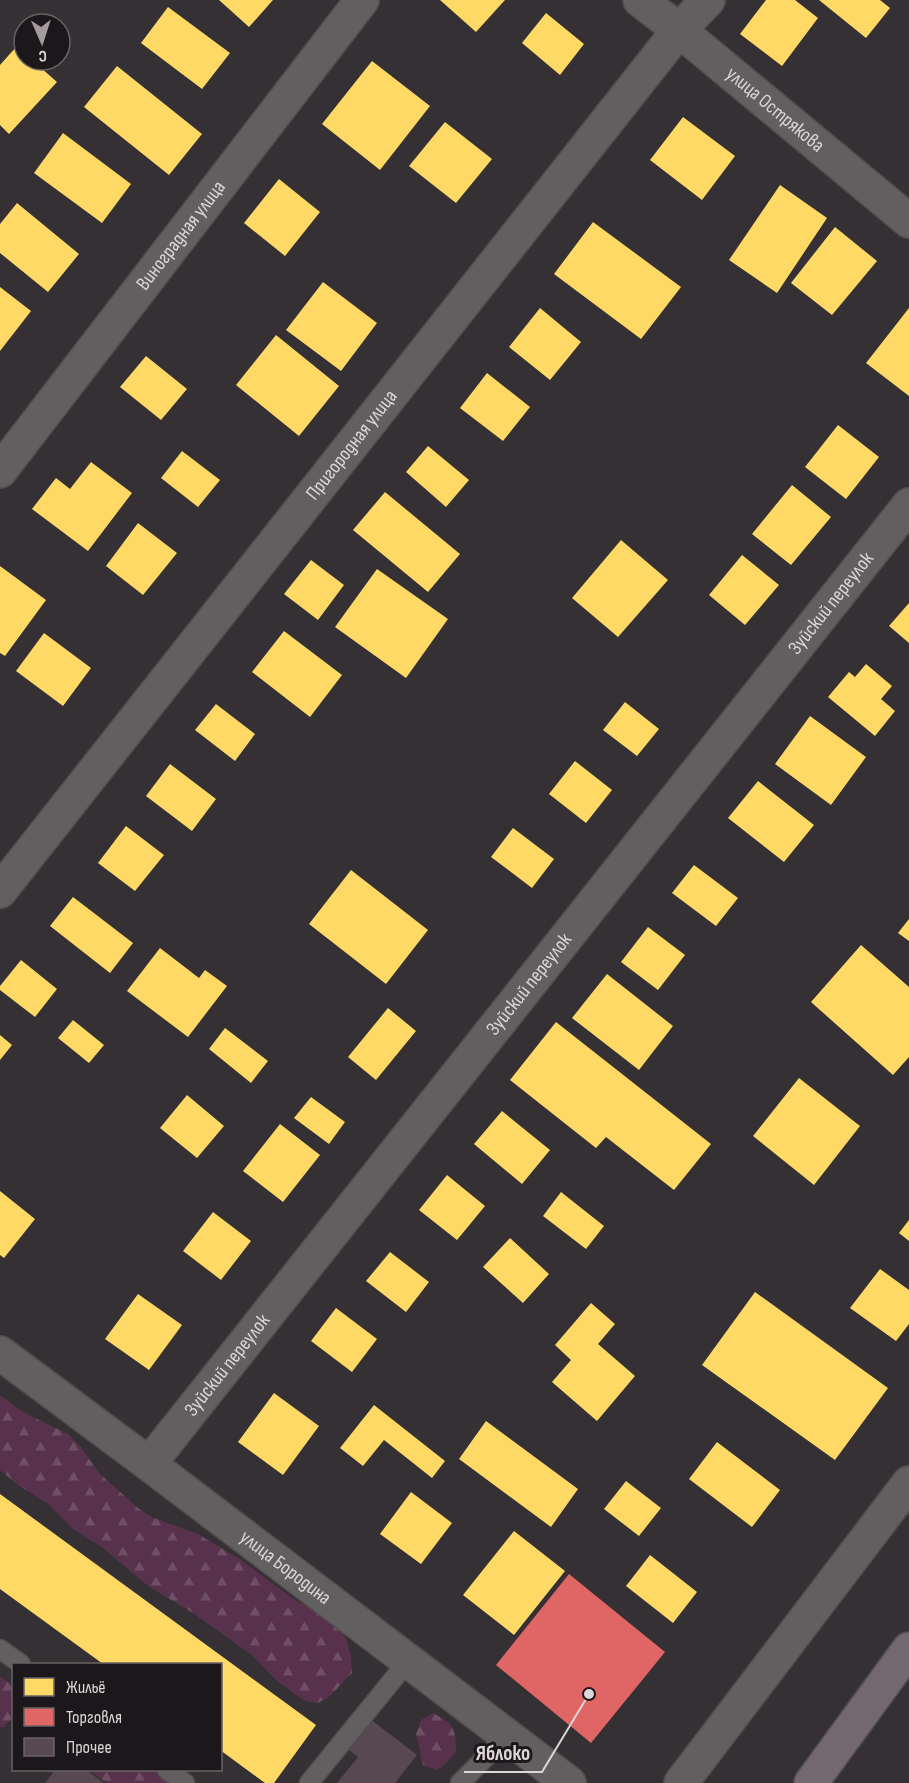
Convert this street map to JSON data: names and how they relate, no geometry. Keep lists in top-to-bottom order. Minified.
{"streets":{"street":["улица Острякова","Виноградная улица","Пригородная улица","Зуйский переулок","улица Бородина"]},"crossings":[["улица Острякова","Пригородная улица"],["Зуйский переулок","улица Бородина"]],"places":["Яблоко"],"legend":["Жильё","Торговля","Прочее"],"north":"bottom"}
